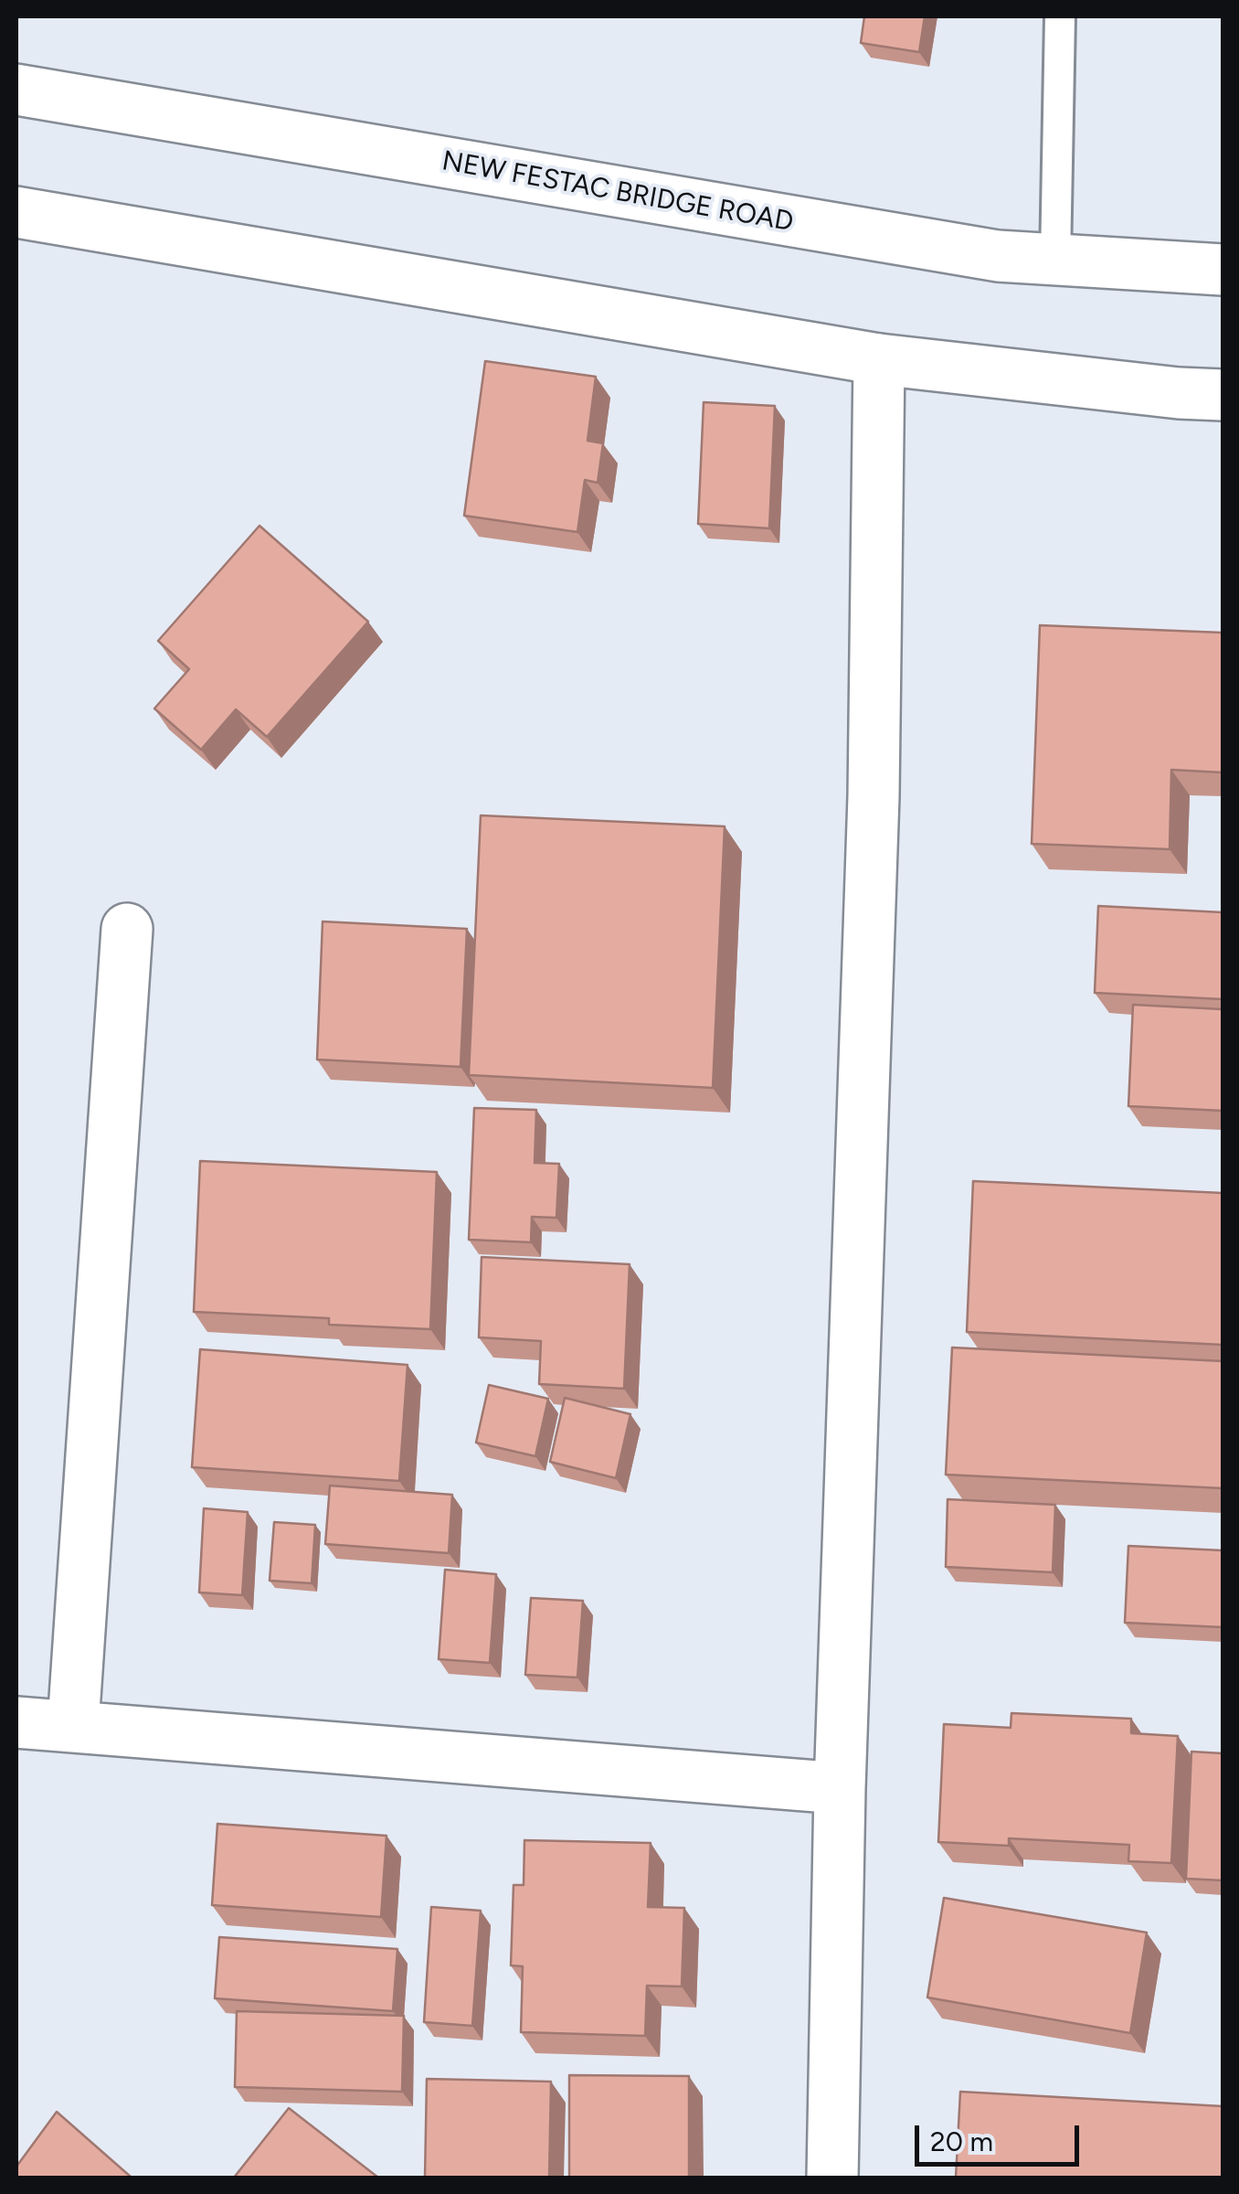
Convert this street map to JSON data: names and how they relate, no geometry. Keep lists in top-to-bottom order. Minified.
{"streets":{"street":["NEW FESTAC BRIDGE ROAD"]},"scale_bar":"20 m"}
